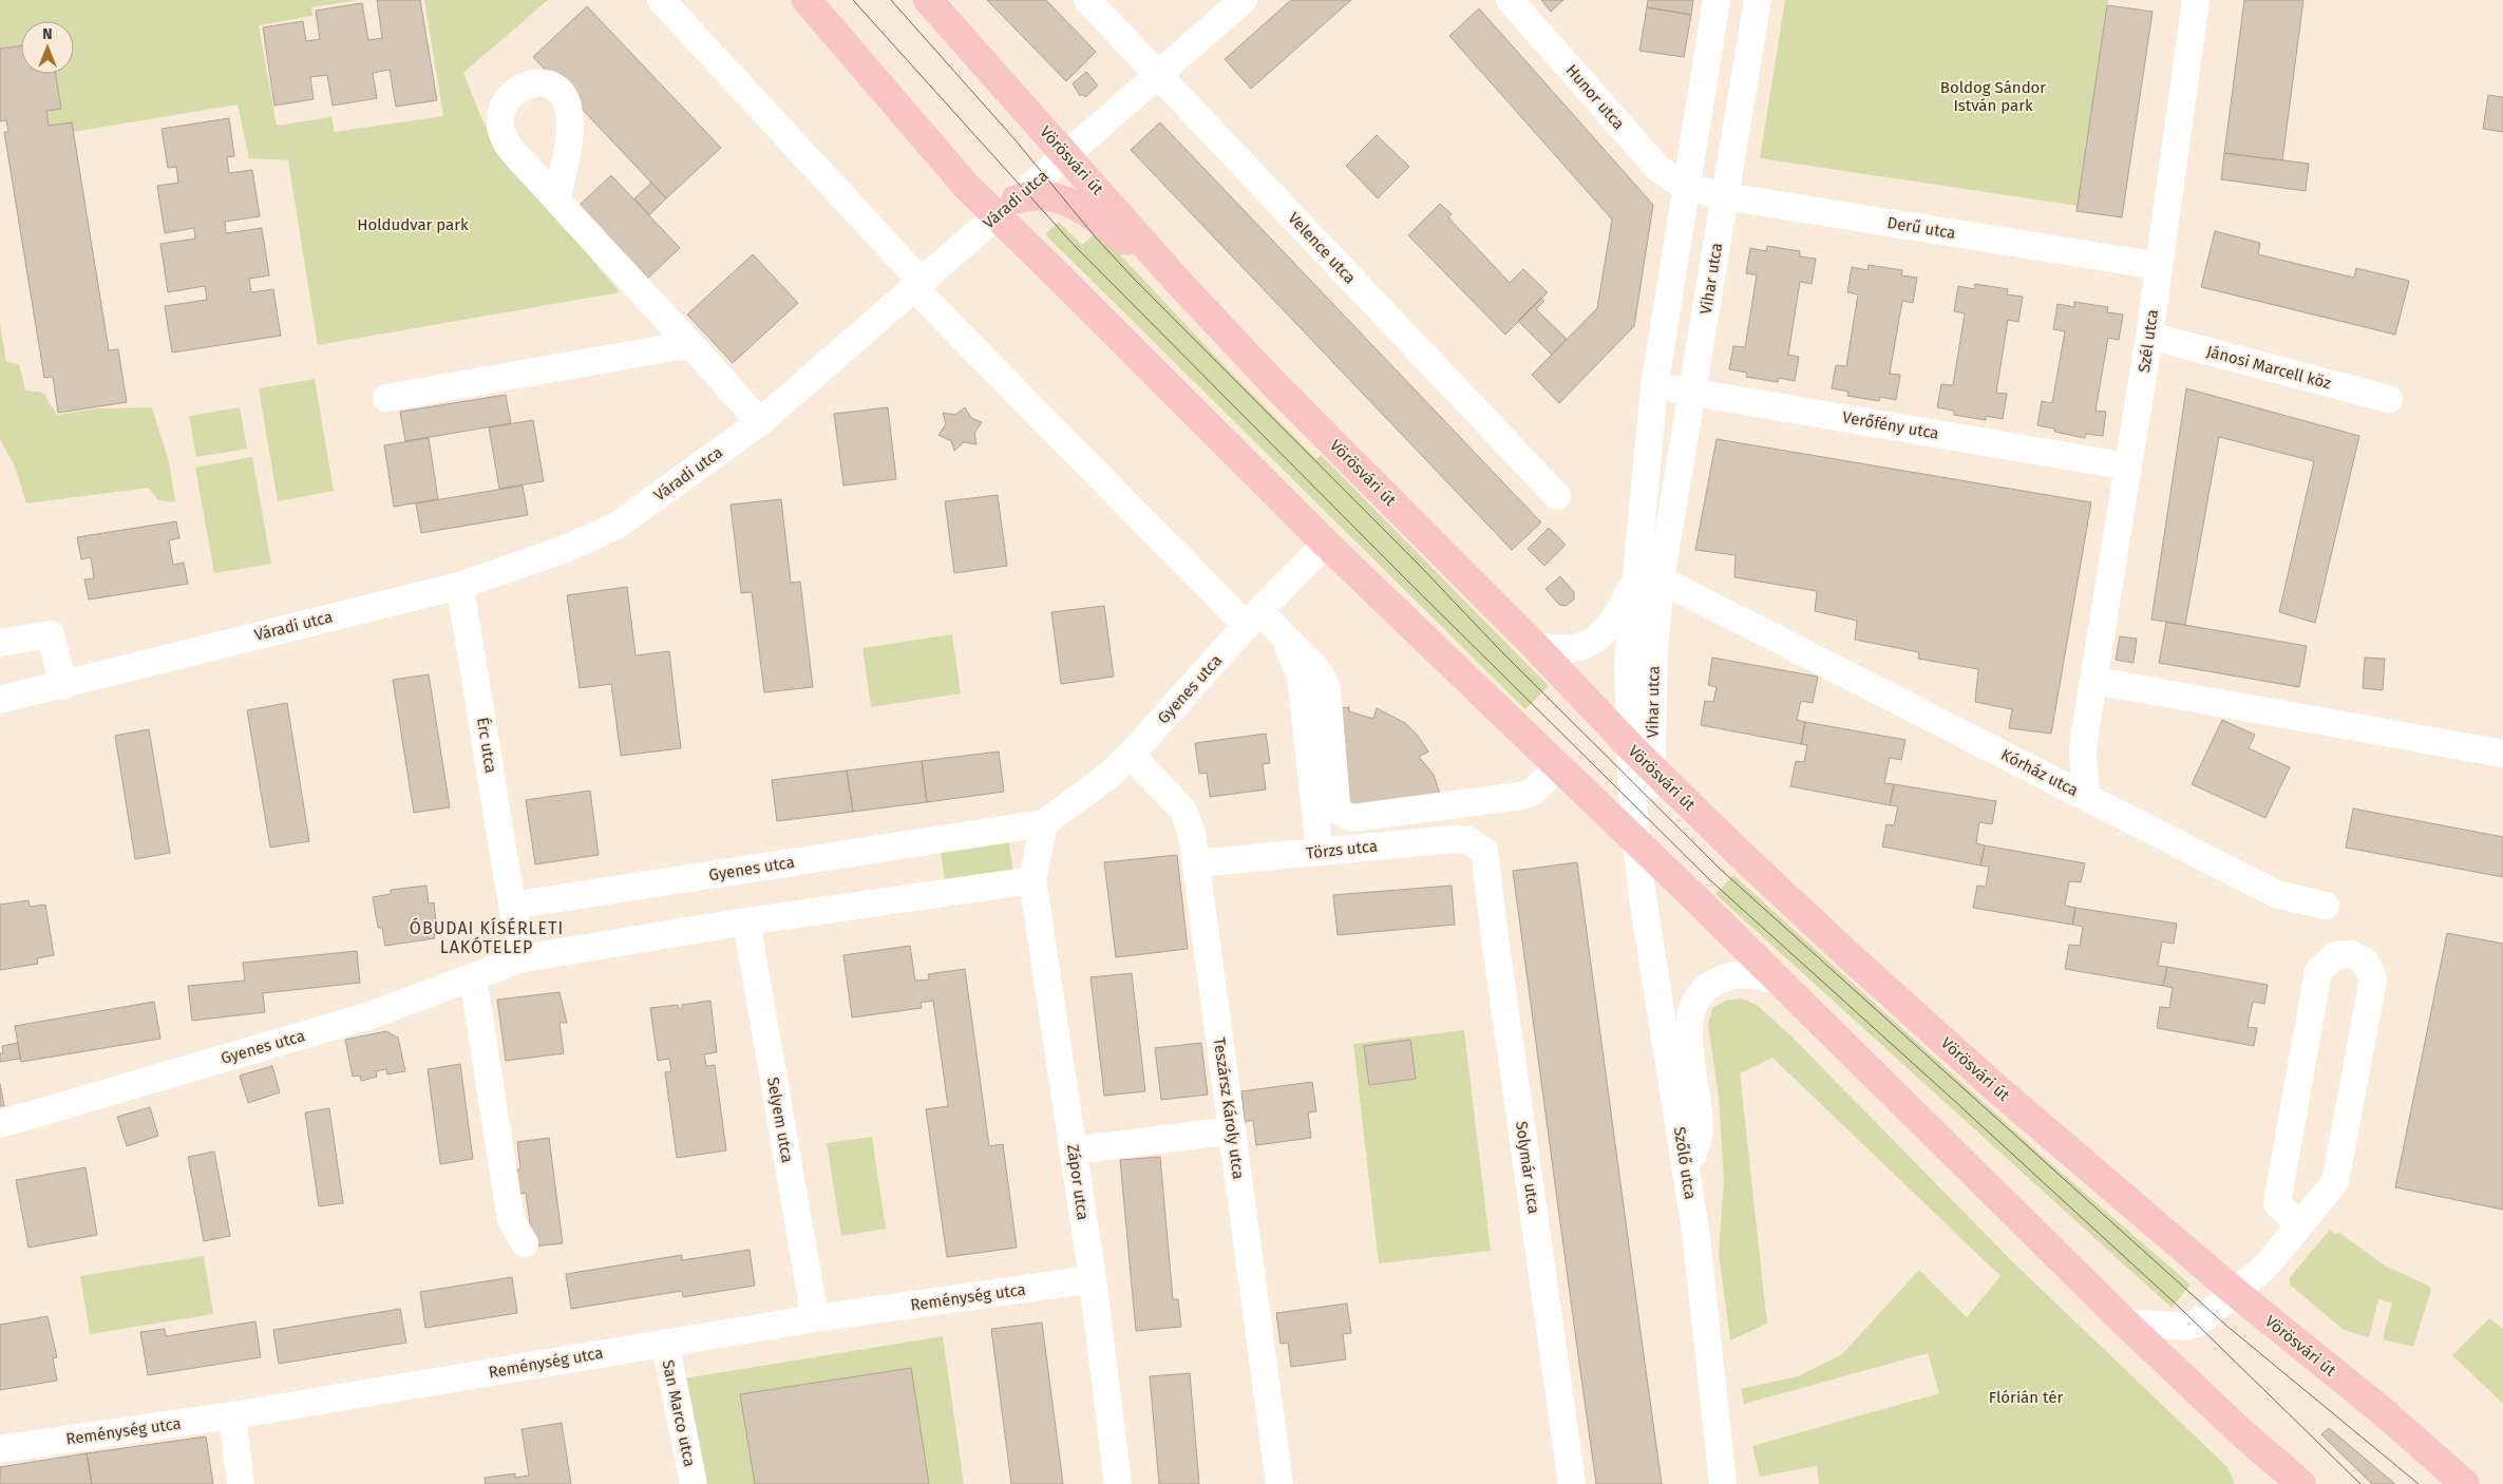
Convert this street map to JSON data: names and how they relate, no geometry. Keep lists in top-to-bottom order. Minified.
{"streets":{"main road":["Vörösvári út"],"street":["Hunor utca","Váradi utca","Derű utca","Velence utca","Vihar utca","Szél utca","Jánosi Marcell köz","Verőfény utca","Gyenes utca","Érc utca","Kórház utca","Törzs utca","Teszársz Károly utca","Selyem utca","Szőlő utca","Solymár utca","Zápor utca","Reménység utca","San Marco utca"]},"crossings":[["Hunor utca","Derű utca"],["Hunor utca","Vihar utca"],["Vörösvári út","Váradi utca"],["Vörösvári út","Vihar utca"],["Váradi utca","Velence utca"],["Váradi utca","Érc utca"],["Derű utca","Vihar utca"],["Derű utca","Szél utca"],["Vihar utca","Verőfény utca"],["Vihar utca","Kórház utca"],["Vihar utca","Szőlő utca"],["Szél utca","Jánosi Marcell köz"],["Szél utca","Verőfény utca"],["Szél utca","Kórház utca"],["Gyenes utca","Érc utca"],["Gyenes utca","Teszársz Károly utca"],["Gyenes utca","Selyem utca"],["Gyenes utca","Zápor utca"],["Törzs utca","Teszársz Károly utca"],["Törzs utca","Solymár utca"],["Selyem utca","Reménység utca"],["Zápor utca","Reménység utca"],["Reménység utca","San Marco utca"]],"districts":["ÓBUDAI KÍSÉRLETI LAKÓTELEP"],"parks":["Boldog Sándor István park","Holdudvar park","Flórián tér"],"north":"top"}
